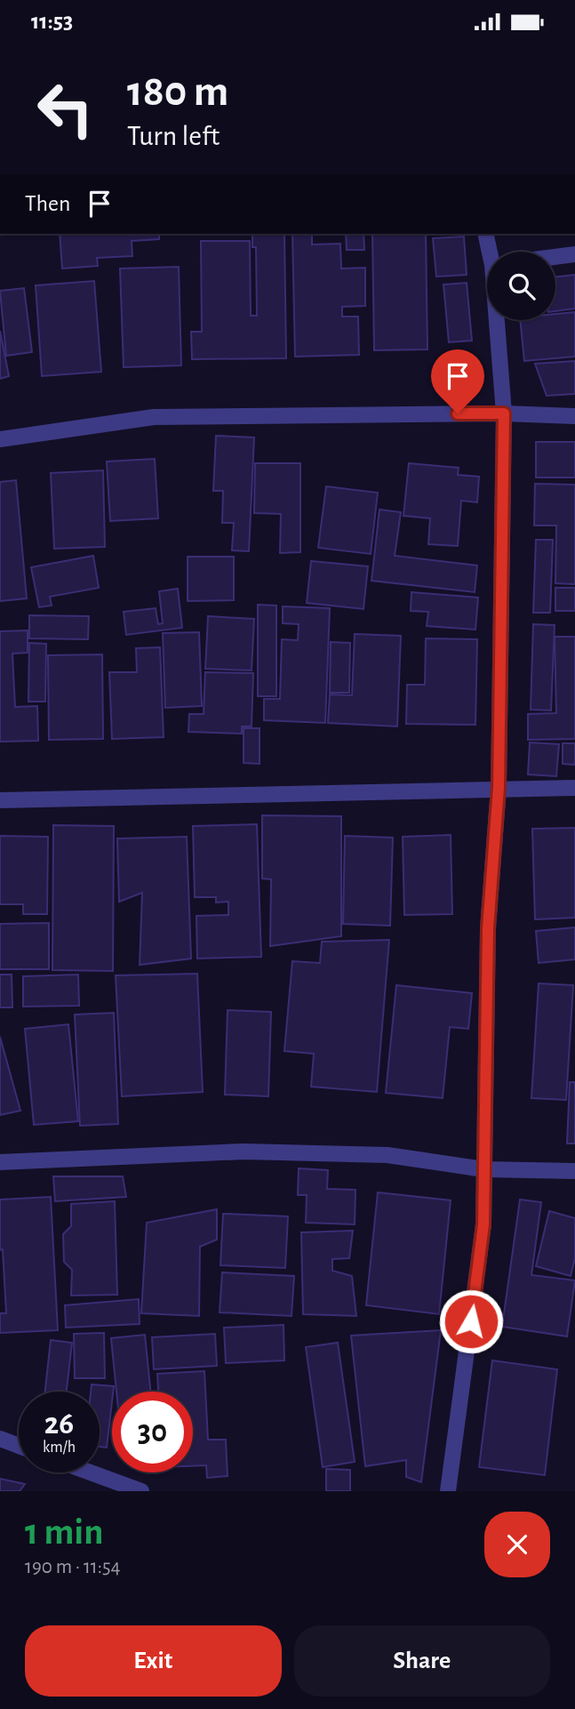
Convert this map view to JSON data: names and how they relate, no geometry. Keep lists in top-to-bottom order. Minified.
{"page":{"status":"11:53","turn":["180 m","Turn left"],"then":"Then","speed":"26 km/h","limit":"30","heading":["1 min","190 m · 11:54"],"buttons":["Exit","Share"]}}
